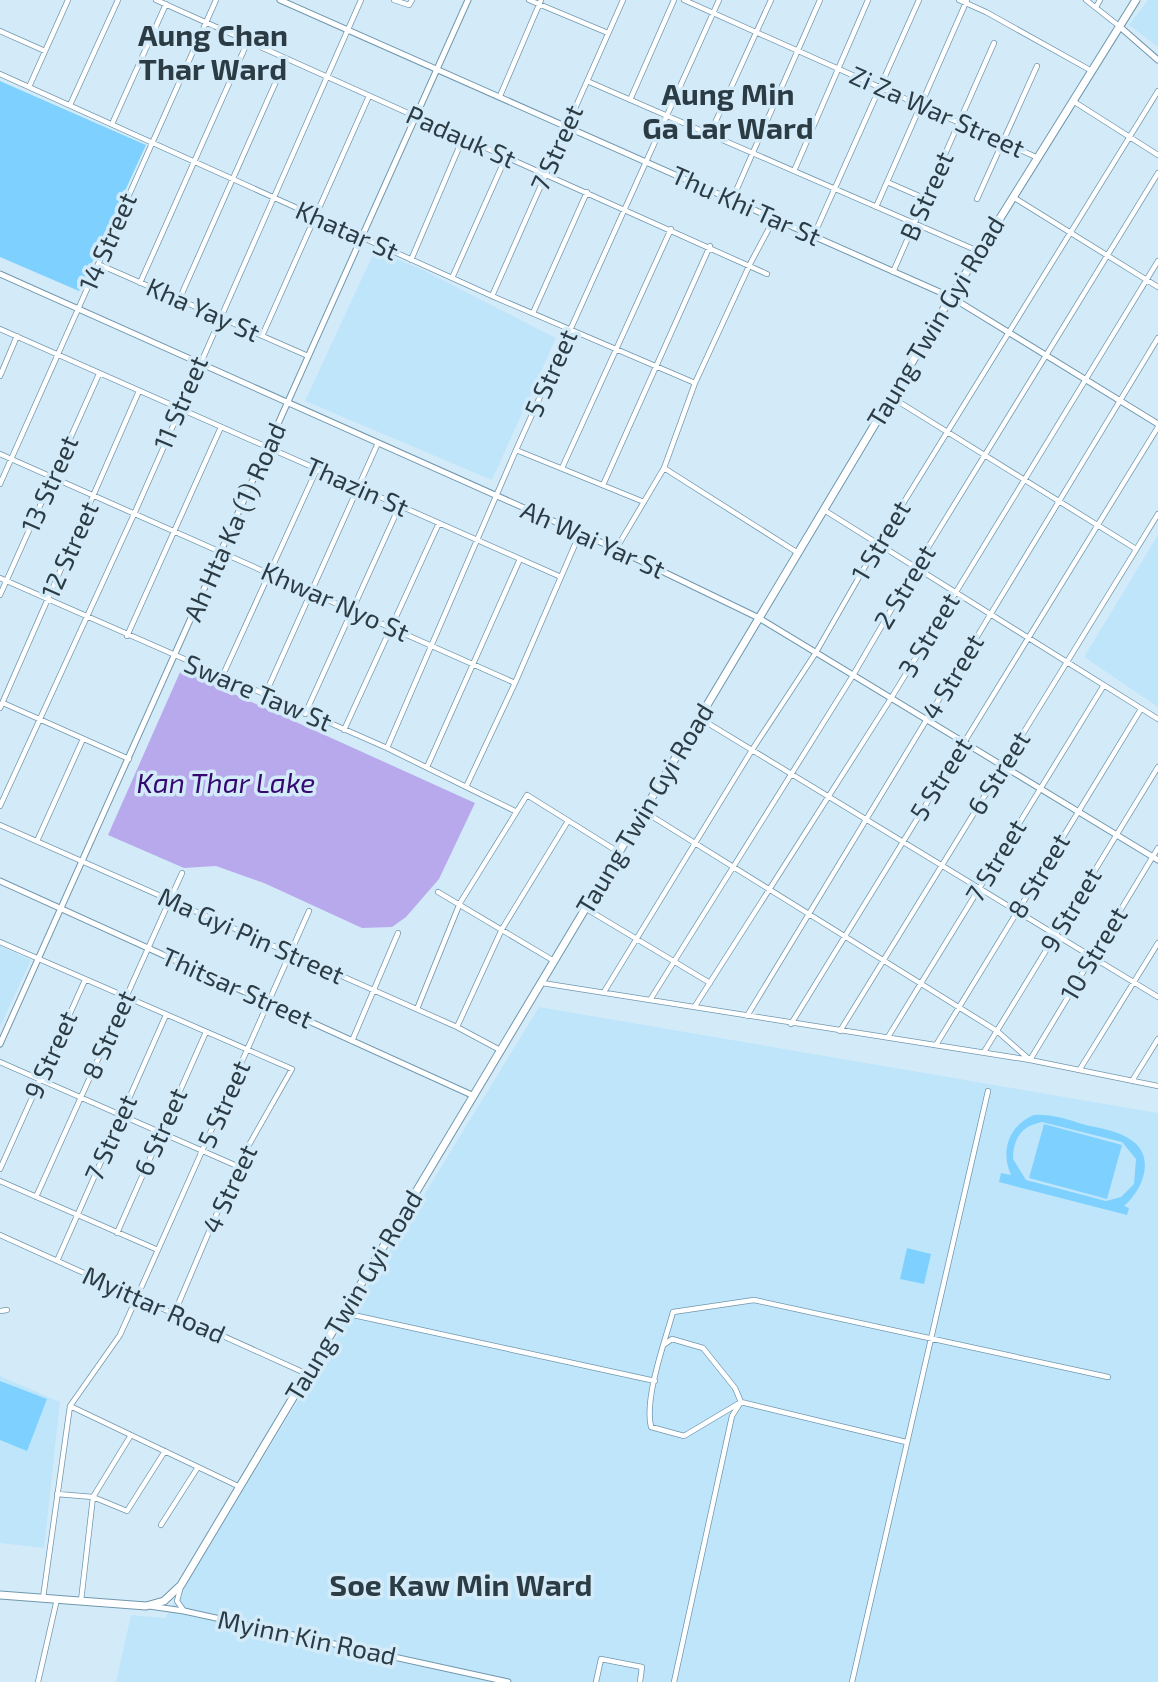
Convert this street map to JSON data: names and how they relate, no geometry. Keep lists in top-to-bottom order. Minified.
{"streets":{"highway":["Taung Twin Gyi Road"],"street":["Zi Za War Street","Padauk St","7 Street","B Street","Thu Khi Tar St","Khatar St","14 Street","Kha Yay St","5 Street","11 Street","13 Street","Thazin St","Ah Hta Ka (1) Road","Ah Wai Yar St","1 Street","12 Street","2 Street","Khwar Nyo St","3 Street","4 Street","Sware Taw St","6 Street","8 Street","9 Street","Ma Gyi Pin Street","10 Street","Thitsar Street","Myittar Road","Myinn Kin Road"]},"crossings":[["Zi Za War Street","B Street"],["Zi Za War Street","Taung Twin Gyi Road"],["Zi Za War Street","5 Street"],["Padauk St","7 Street"],["Padauk St","14 Street"],["Padauk St","5 Street"],["Padauk St","11 Street"],["Padauk St","Ah Hta Ka (1) Road"],["7 Street","Thu Khi Tar St"],["7 Street","Khatar St"],["7 Street","Ah Wai Yar St"],["7 Street","Myittar Road"],["B Street","Thu Khi Tar St"],["Thu Khi Tar St","Taung Twin Gyi Road"],["Thu Khi Tar St","5 Street"],["Thu Khi Tar St","11 Street"],["Thu Khi Tar St","Ah Hta Ka (1) Road"],["Thu Khi Tar St","1 Street"],["Thu Khi Tar St","2 Street"],["Thu Khi Tar St","3 Street"],["Thu Khi Tar St","4 Street"],["Khatar St","14 Street"],["Khatar St","5 Street"],["Khatar St","11 Street"],["Khatar St","Ah Hta Ka (1) Road"],["14 Street","Kha Yay St"],["14 Street","Thazin St"],["14 Street","Ah Wai Yar St"],["14 Street","Khwar Nyo St"],["Kha Yay St","11 Street"],["Kha Yay St","Ah Hta Ka (1) Road"],["Taung Twin Gyi Road","Ah Wai Yar St"],["Taung Twin Gyi Road","Ma Gyi Pin Street"],["Taung Twin Gyi Road","Thitsar Street"],["Taung Twin Gyi Road","Myittar Road"],["Taung Twin Gyi Road","Myinn Kin Road"],["5 Street","Thazin St"],["5 Street","Ah Wai Yar St"],["5 Street","Khwar Nyo St"],["5 Street","4 Street"],["5 Street","Sware Taw St"],["5 Street","Ma Gyi Pin Street"],["5 Street","Thitsar Street"],["5 Street","Myittar Road"],["11 Street","Thazin St"],["11 Street","Ah Wai Yar St"],["11 Street","Khwar Nyo St"],["11 Street","Sware Taw St"],["13 Street","Thazin St"],["13 Street","Khwar Nyo St"],["13 Street","Sware Taw St"],["Thazin St","Ah Hta Ka (1) Road"],["Thazin St","12 Street"],["Ah Hta Ka (1) Road","Ah Wai Yar St"],["Ah Hta Ka (1) Road","Khwar Nyo St"],["Ah Hta Ka (1) Road","Sware Taw St"],["Ah Hta Ka (1) Road","Ma Gyi Pin Street"],["Ah Hta Ka (1) Road","Thitsar Street"],["Ah Wai Yar St","1 Street"],["Ah Wai Yar St","2 Street"],["Ah Wai Yar St","3 Street"],["Ah Wai Yar St","4 Street"],["Ah Wai Yar St","6 Street"],["Ah Wai Yar St","8 Street"],["Ah Wai Yar St","9 Street"],["Ah Wai Yar St","10 Street"],["12 Street","Khwar Nyo St"],["12 Street","Sware Taw St"],["4 Street","Myittar Road"],["8 Street","Ma Gyi Pin Street"],["8 Street","Thitsar Street"]],"districts":["Aung Chan Thar Ward","Aung Min Ga Lar Ward","Soe Kaw Min Ward"],"water":["Kan Thar Lake"]}
